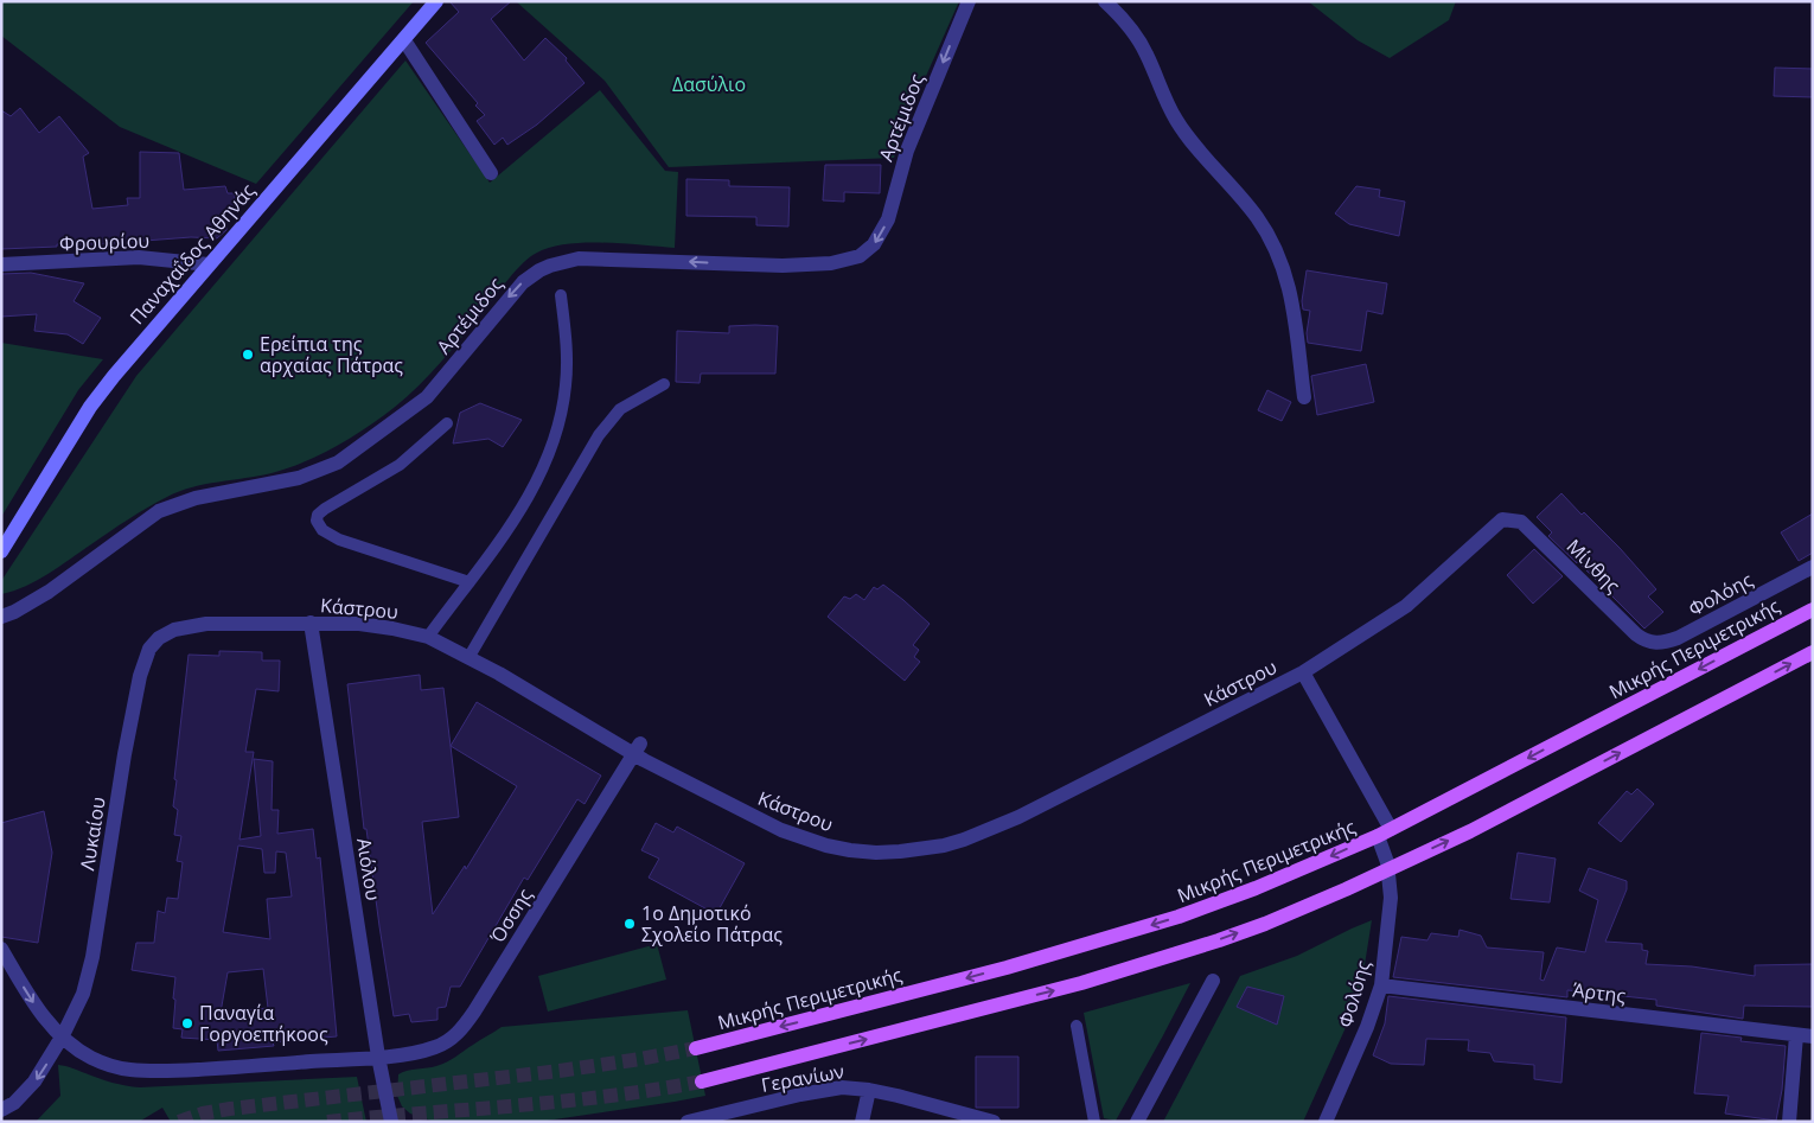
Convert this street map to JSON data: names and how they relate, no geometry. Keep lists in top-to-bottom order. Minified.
{"streets":{"main road":["Μικρής Περιμετρικής"],"street":["Αρτέμιδος","Φρουρίου","Παναχαΐδος Αθηνάς","Μίνθης","Φολόης","Κάστρου","Λυκαίου","Αιόλου","Όσσης","Άρτης","Γερανίων"]},"crossings":[["Φρουρίου","Παναχαΐδος Αθηνάς"],["Μίνθης","Φολόης"],["Μίνθης","Κάστρου"],["Φολόης","Μικρής Περιμετρικής"],["Φολόης","Άρτης"],["Κάστρου","Λυκαίου"],["Κάστρου","Αιόλου"],["Κάστρου","Όσσης"],["Λυκαίου","Όσσης"],["Αιόλου","Όσσης"]],"one_way":["Αρτέμιδος"],"parks":["Δασύλιο"],"places":["Ερείπια της αρχαίας Πάτρας","1ο Δημοτικό Σχολείο Πάτρας","Παναγία Γοργοεπήκοος"]}
